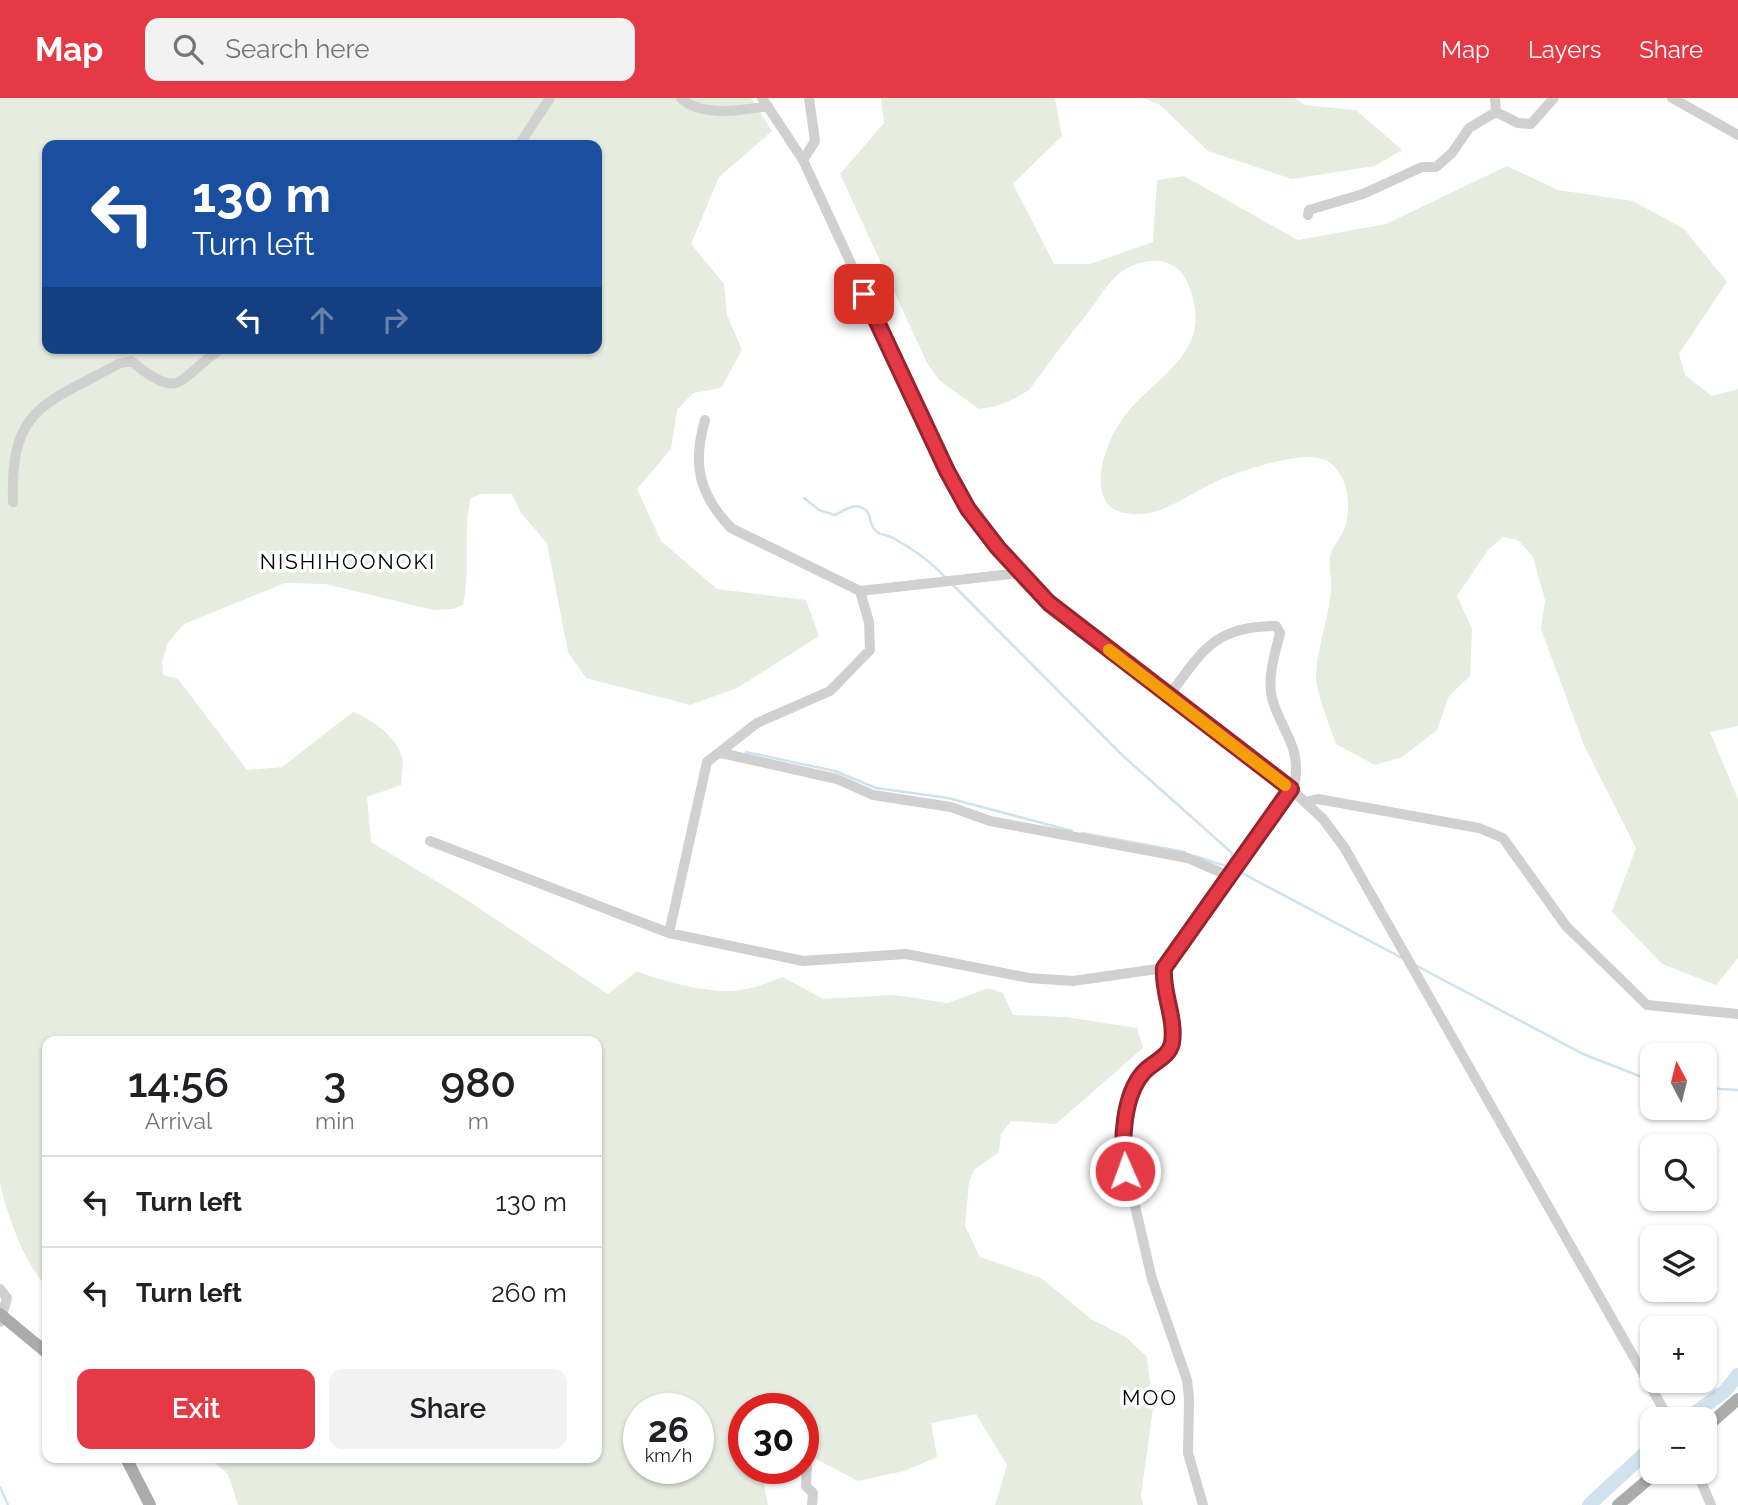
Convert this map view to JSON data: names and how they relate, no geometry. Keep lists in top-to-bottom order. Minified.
{"districts":["NISHIHOONOKI","MOO"],"north":"top","page":{"header":"Map","search":"Search here","nav":["Map","Layers","Share"],"turn":["130 m","Turn left"],"eta":["14:56","Arrival","3","min","980","m"],"map_buttons":["+","−"],"list":[{"name":"Turn left","value":"130 m"},{"name":"Turn left","value":"260 m"}],"buttons":["Exit","Share"],"speed":"26 km/h","limit":"30"}}
